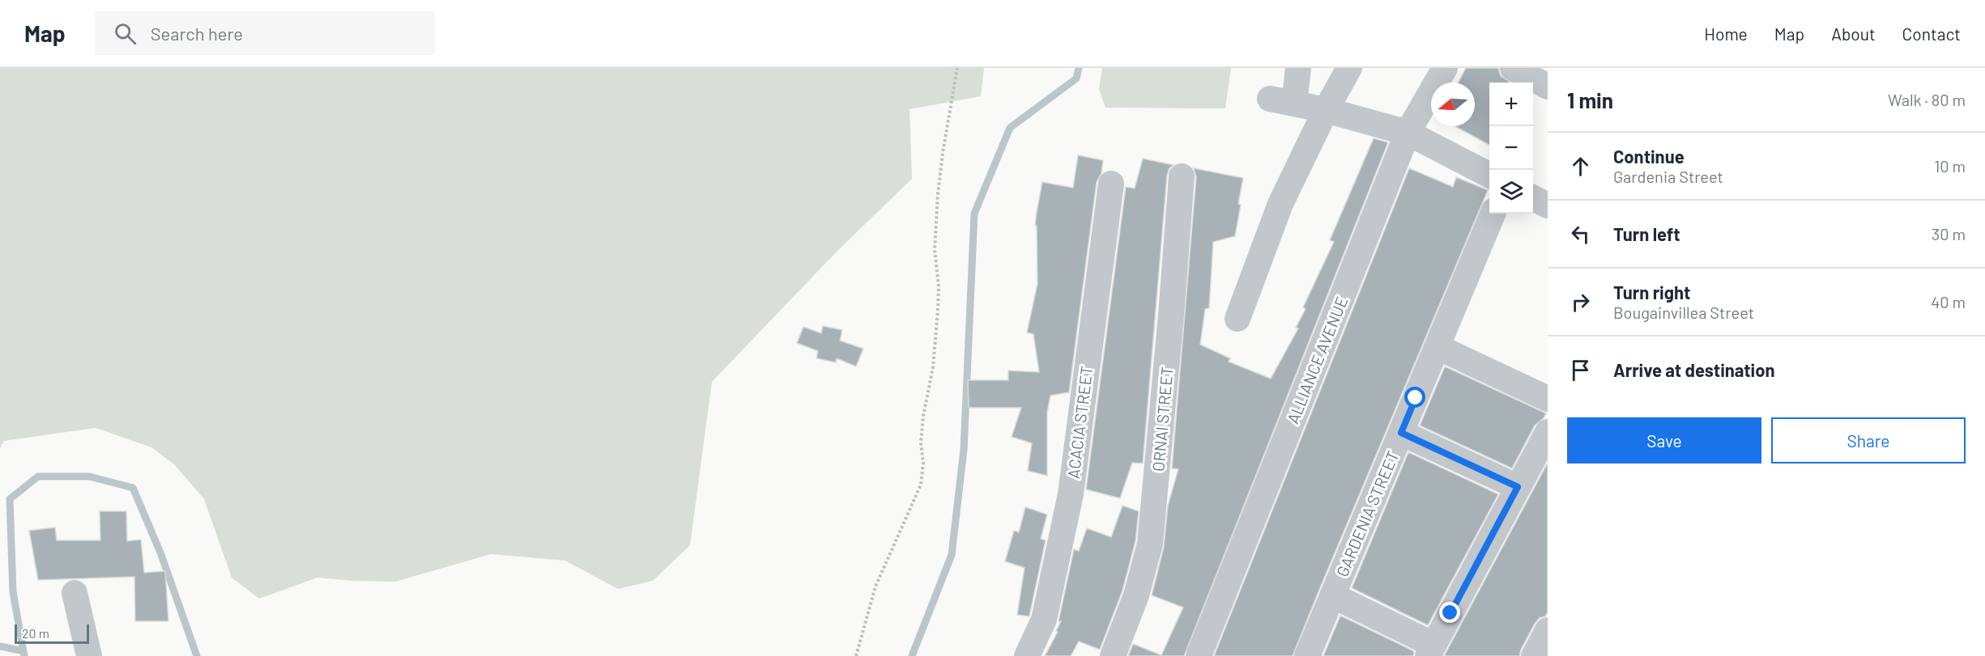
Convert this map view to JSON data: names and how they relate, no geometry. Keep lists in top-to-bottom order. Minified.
{"streets":{"street":["ALLIANCE AVENUE","ORNAI STREET","ACACIA STREET","GARDENIA STREET"]},"scale_bar":"20 m","north":"left","page":{"header":"Map","search":"Search here","nav":["Home","Map","About","Contact"],"heading":["1 min","Walk · 80 m"],"map_buttons":["+","−"],"list":[["Continue","Gardenia Street","10 m"],["Turn left","30 m"],["Turn right","Bougainvillea Street","40 m"],"Arrive at destination"],"buttons":["Save","Share"],"scale":"20 m"}}
